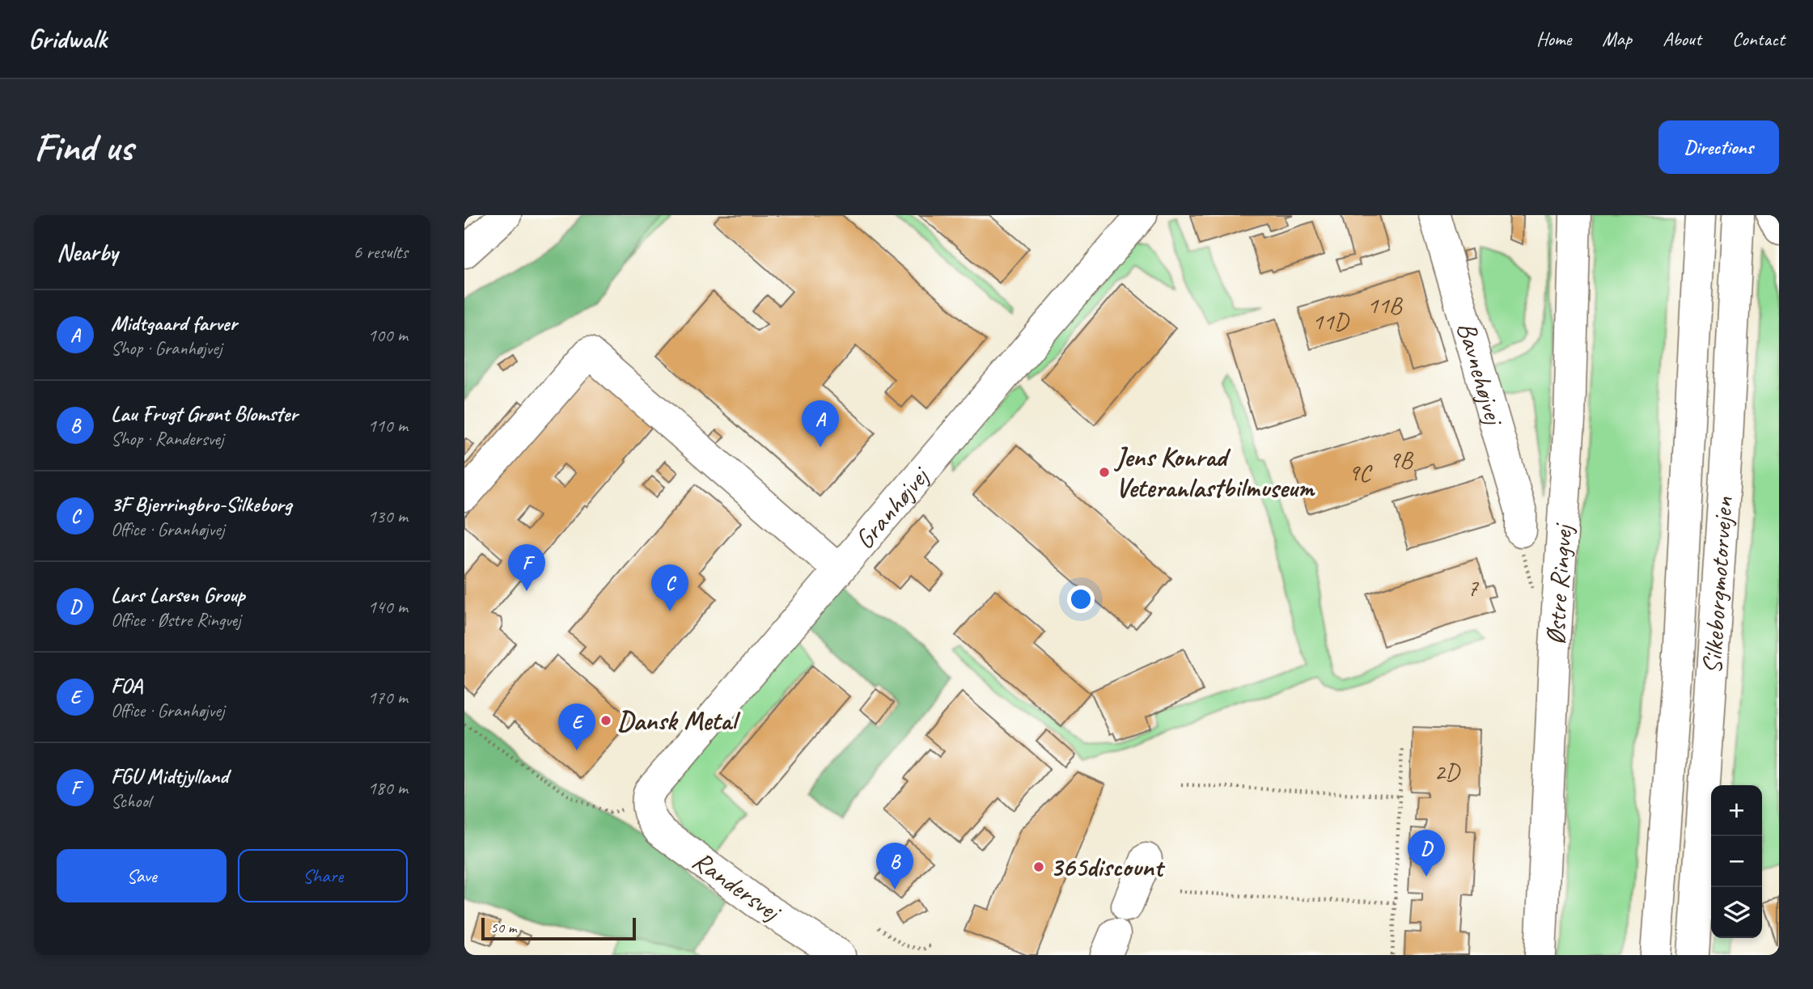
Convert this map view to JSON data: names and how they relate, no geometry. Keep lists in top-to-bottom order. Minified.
{"streets":{"main road":["Bavnehøjvej","Granhøjvej","Østre Ringvej","Silkeborgmotorvejen","Randersvej"]},"crossings":[["Granhøjvej","Randersvej"]],"places":["Jens Konrad Veteranlastbilmuseum","Dansk Metal","365discount"],"house_numbers":["11B","11D","9B","9C","7","2D"],"scale_bar":"50 m","page":{"header":"Gridwalk","nav":["Home","Map","About","Contact"],"buttons":["Directions",["Save","Share"]],"title":"Find us","heading":["Nearby","6 results"],"list":[{"mark":"A","name":"Midtgaard farver","note":"Shop · Granhøjvej","value":"100 m"},{"mark":"B","name":"Lau Frugt Grønt Blomster","note":"Shop · Randersvej","value":"110 m"},{"mark":"C","name":"3F Bjerringbro-Silkeborg","note":"Office · Granhøjvej","value":"130 m"},{"mark":"D","name":"Lars Larsen Group","note":"Office · Østre Ringvej","value":"140 m"},{"mark":"E","name":"FOA","note":"Office · Granhøjvej","value":"170 m"},{"mark":"F","name":"FGU Midtjylland","note":"School","value":"180 m"}],"pins":["A","F","C","E","D","B"],"map_buttons":["+","−"],"scale":"50 m"}}
